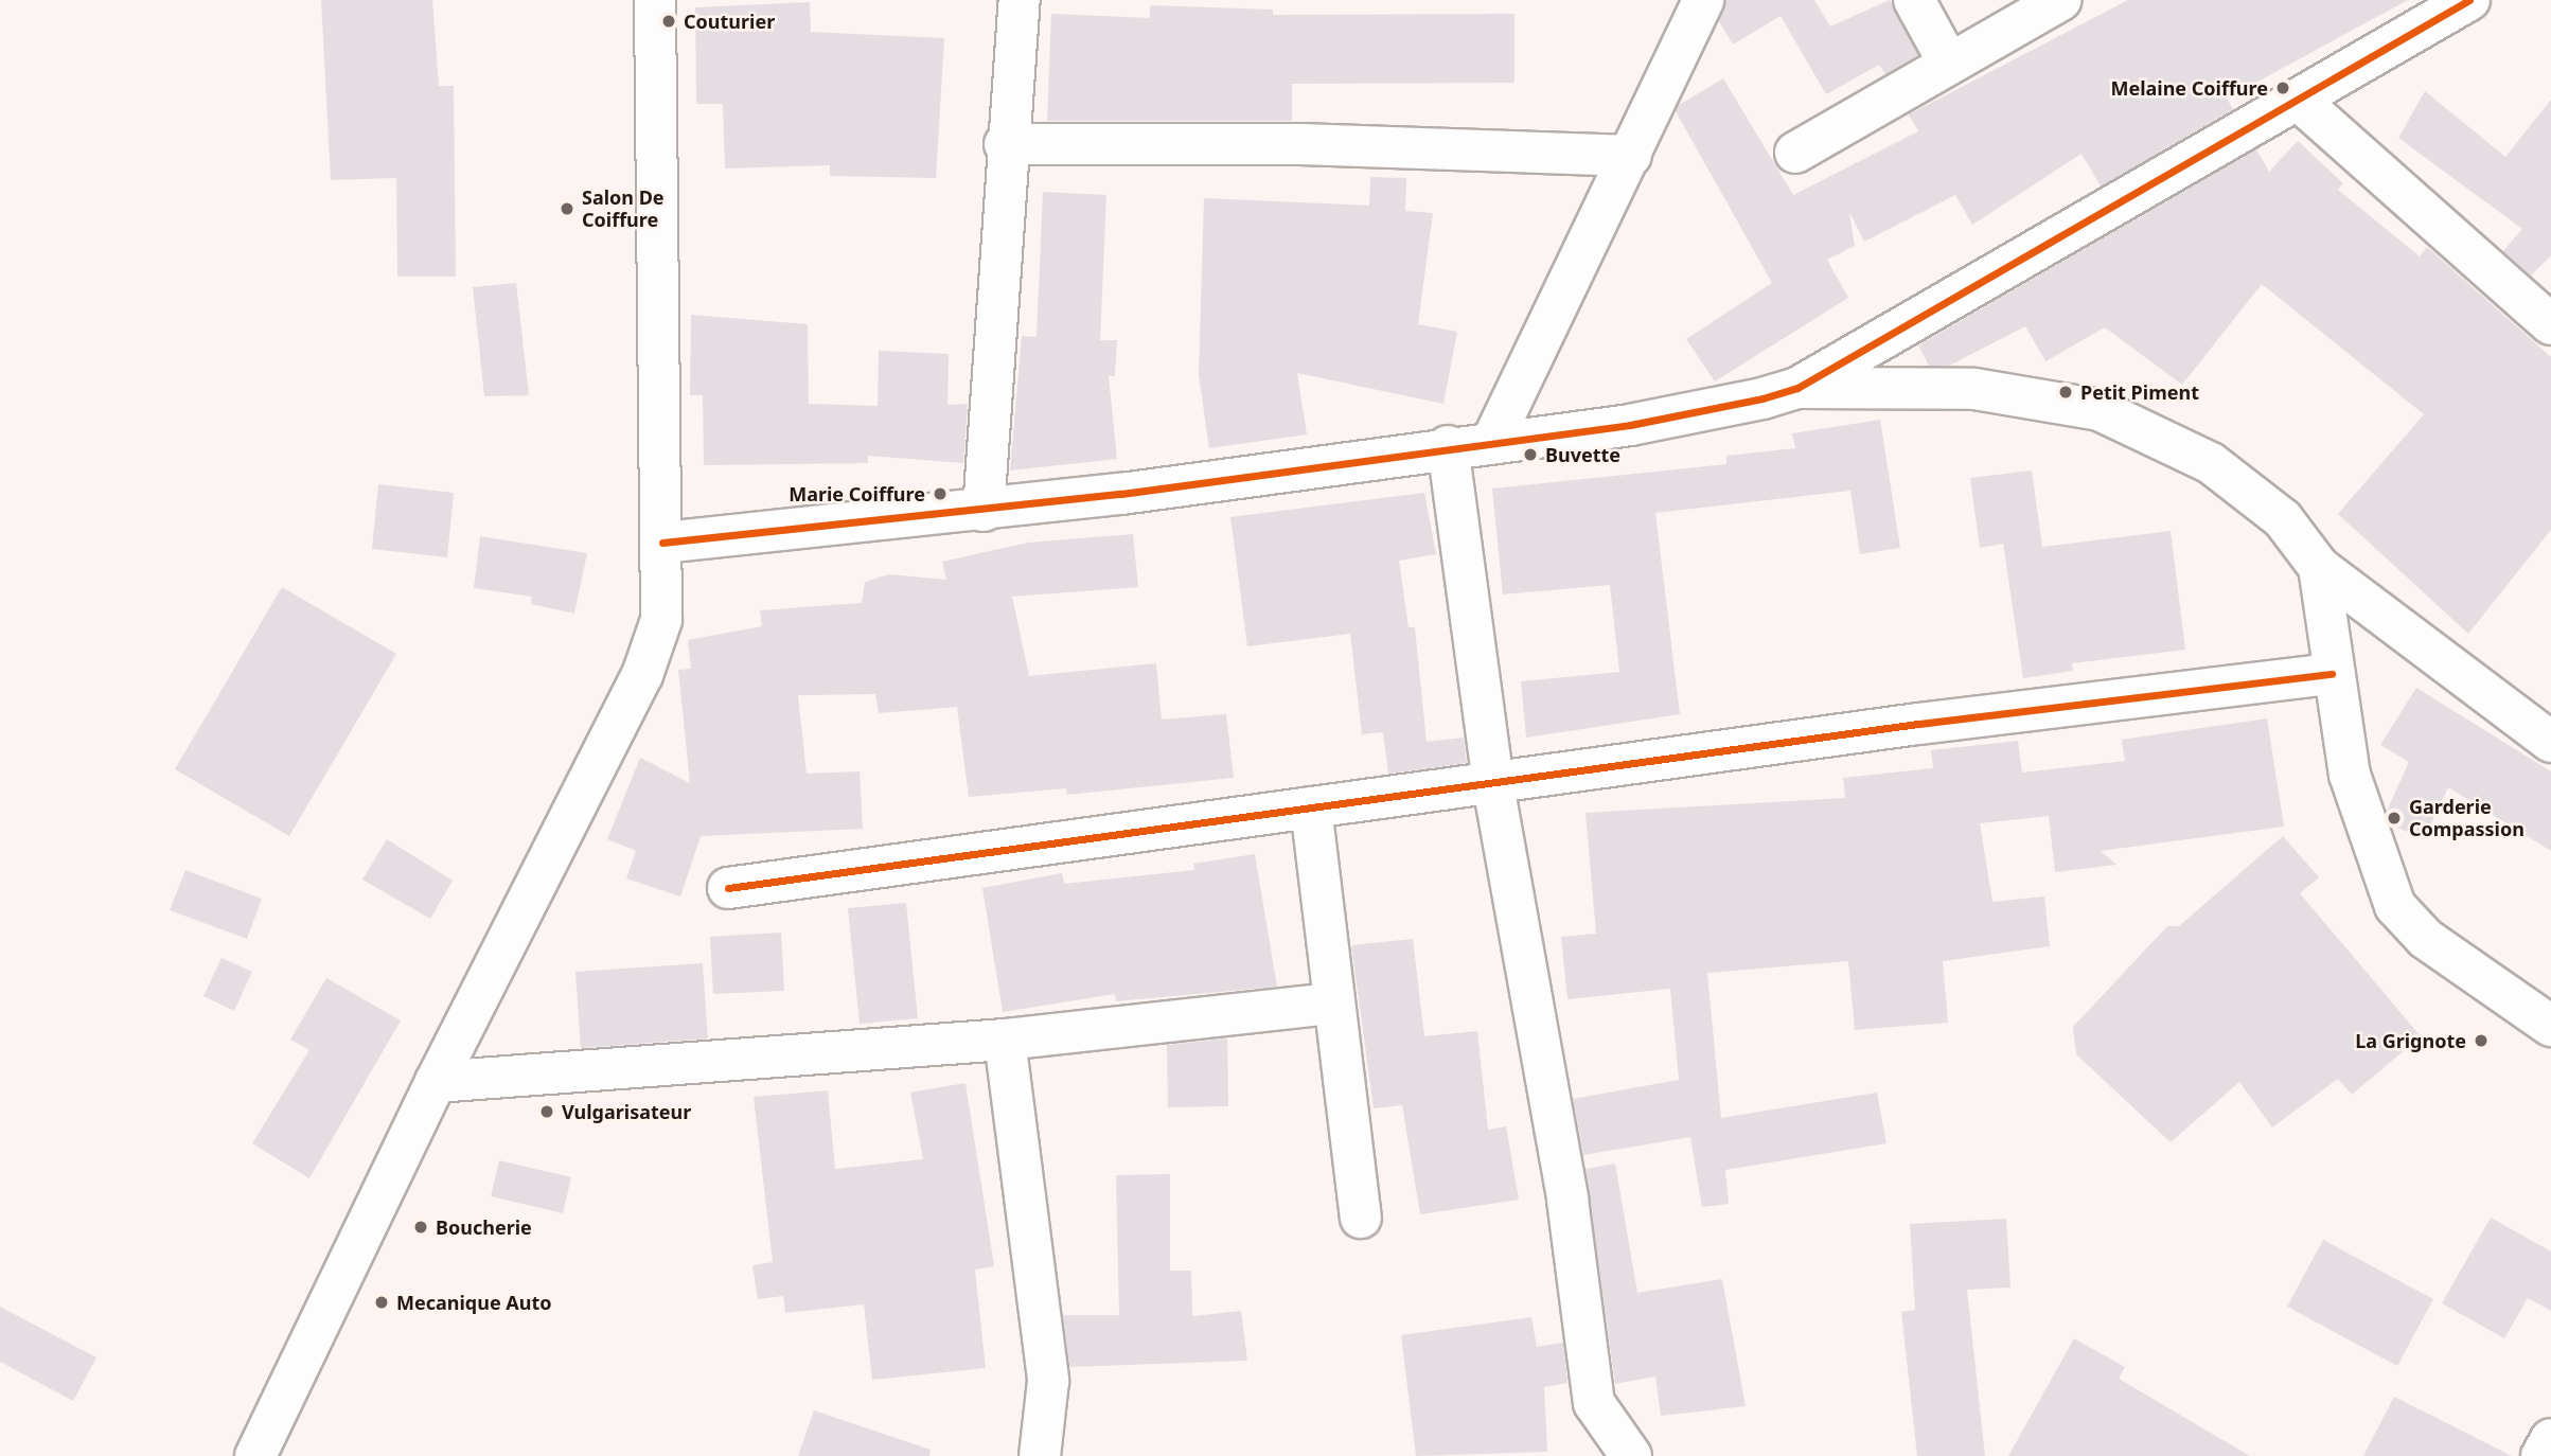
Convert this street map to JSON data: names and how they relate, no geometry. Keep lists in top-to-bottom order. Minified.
{"places":["Couturier","Melaine Coiffure","Salon De Coiffure","Petit Piment","Buvette","Marie Coiffure","Garderie Compassion","La Grignote","Vulgarisateur","Boucherie","Mecanique Auto"]}
